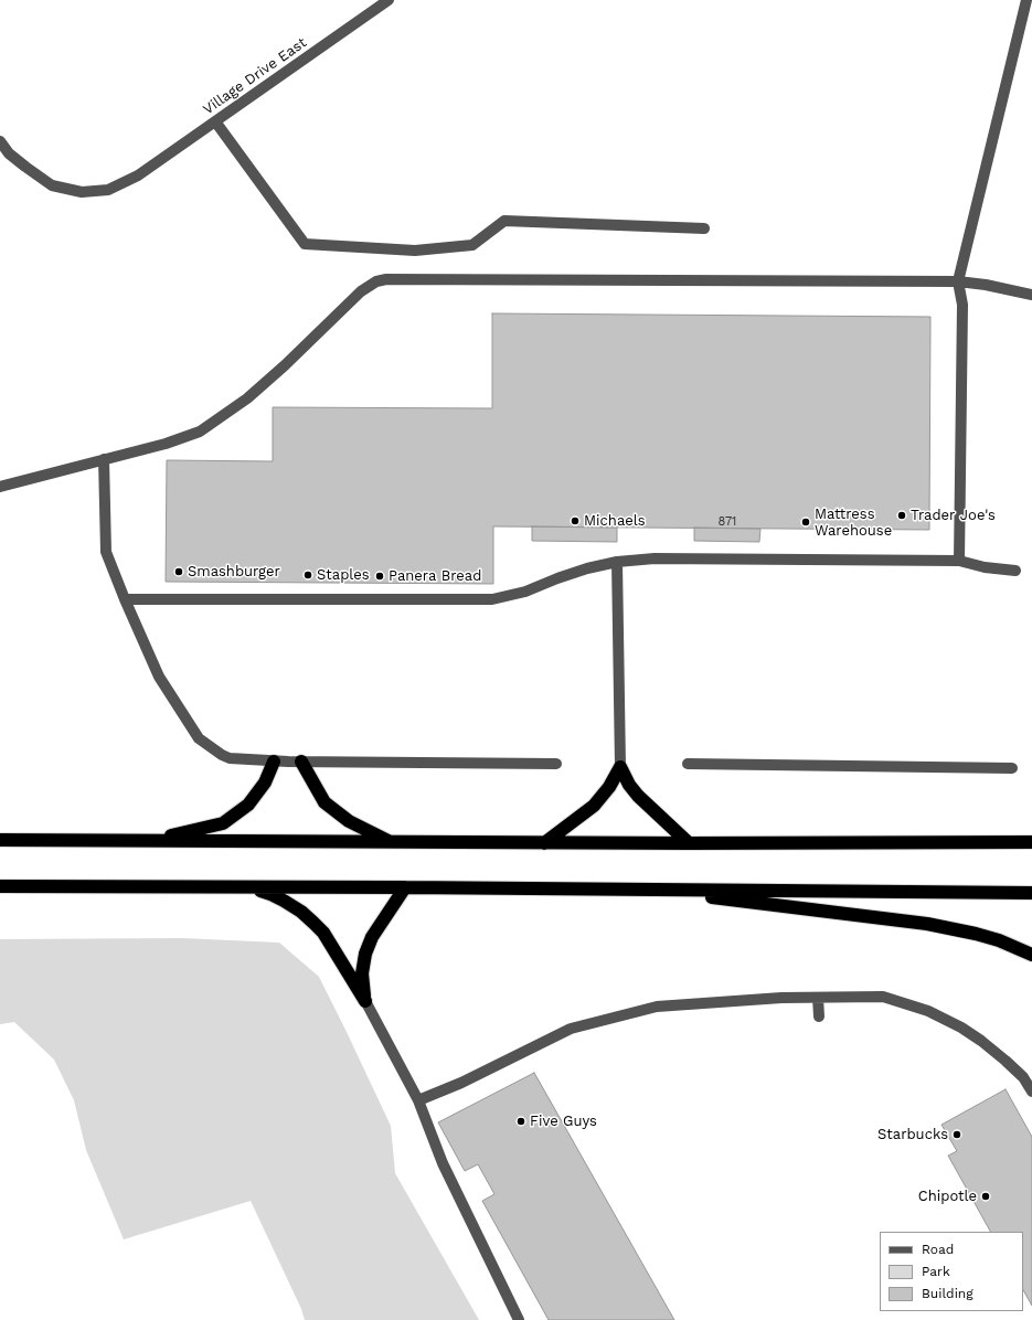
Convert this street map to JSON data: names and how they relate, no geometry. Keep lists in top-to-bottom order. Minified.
{"streets":{"street":["Village Drive East"]},"places":["Trader Joe's","Michaels","Mattress Warehouse","Smashburger","Staples","Panera Bread","Five Guys","Starbucks","Chipotle"],"house_numbers":["871"],"legend":["Road","Park","Building"]}
